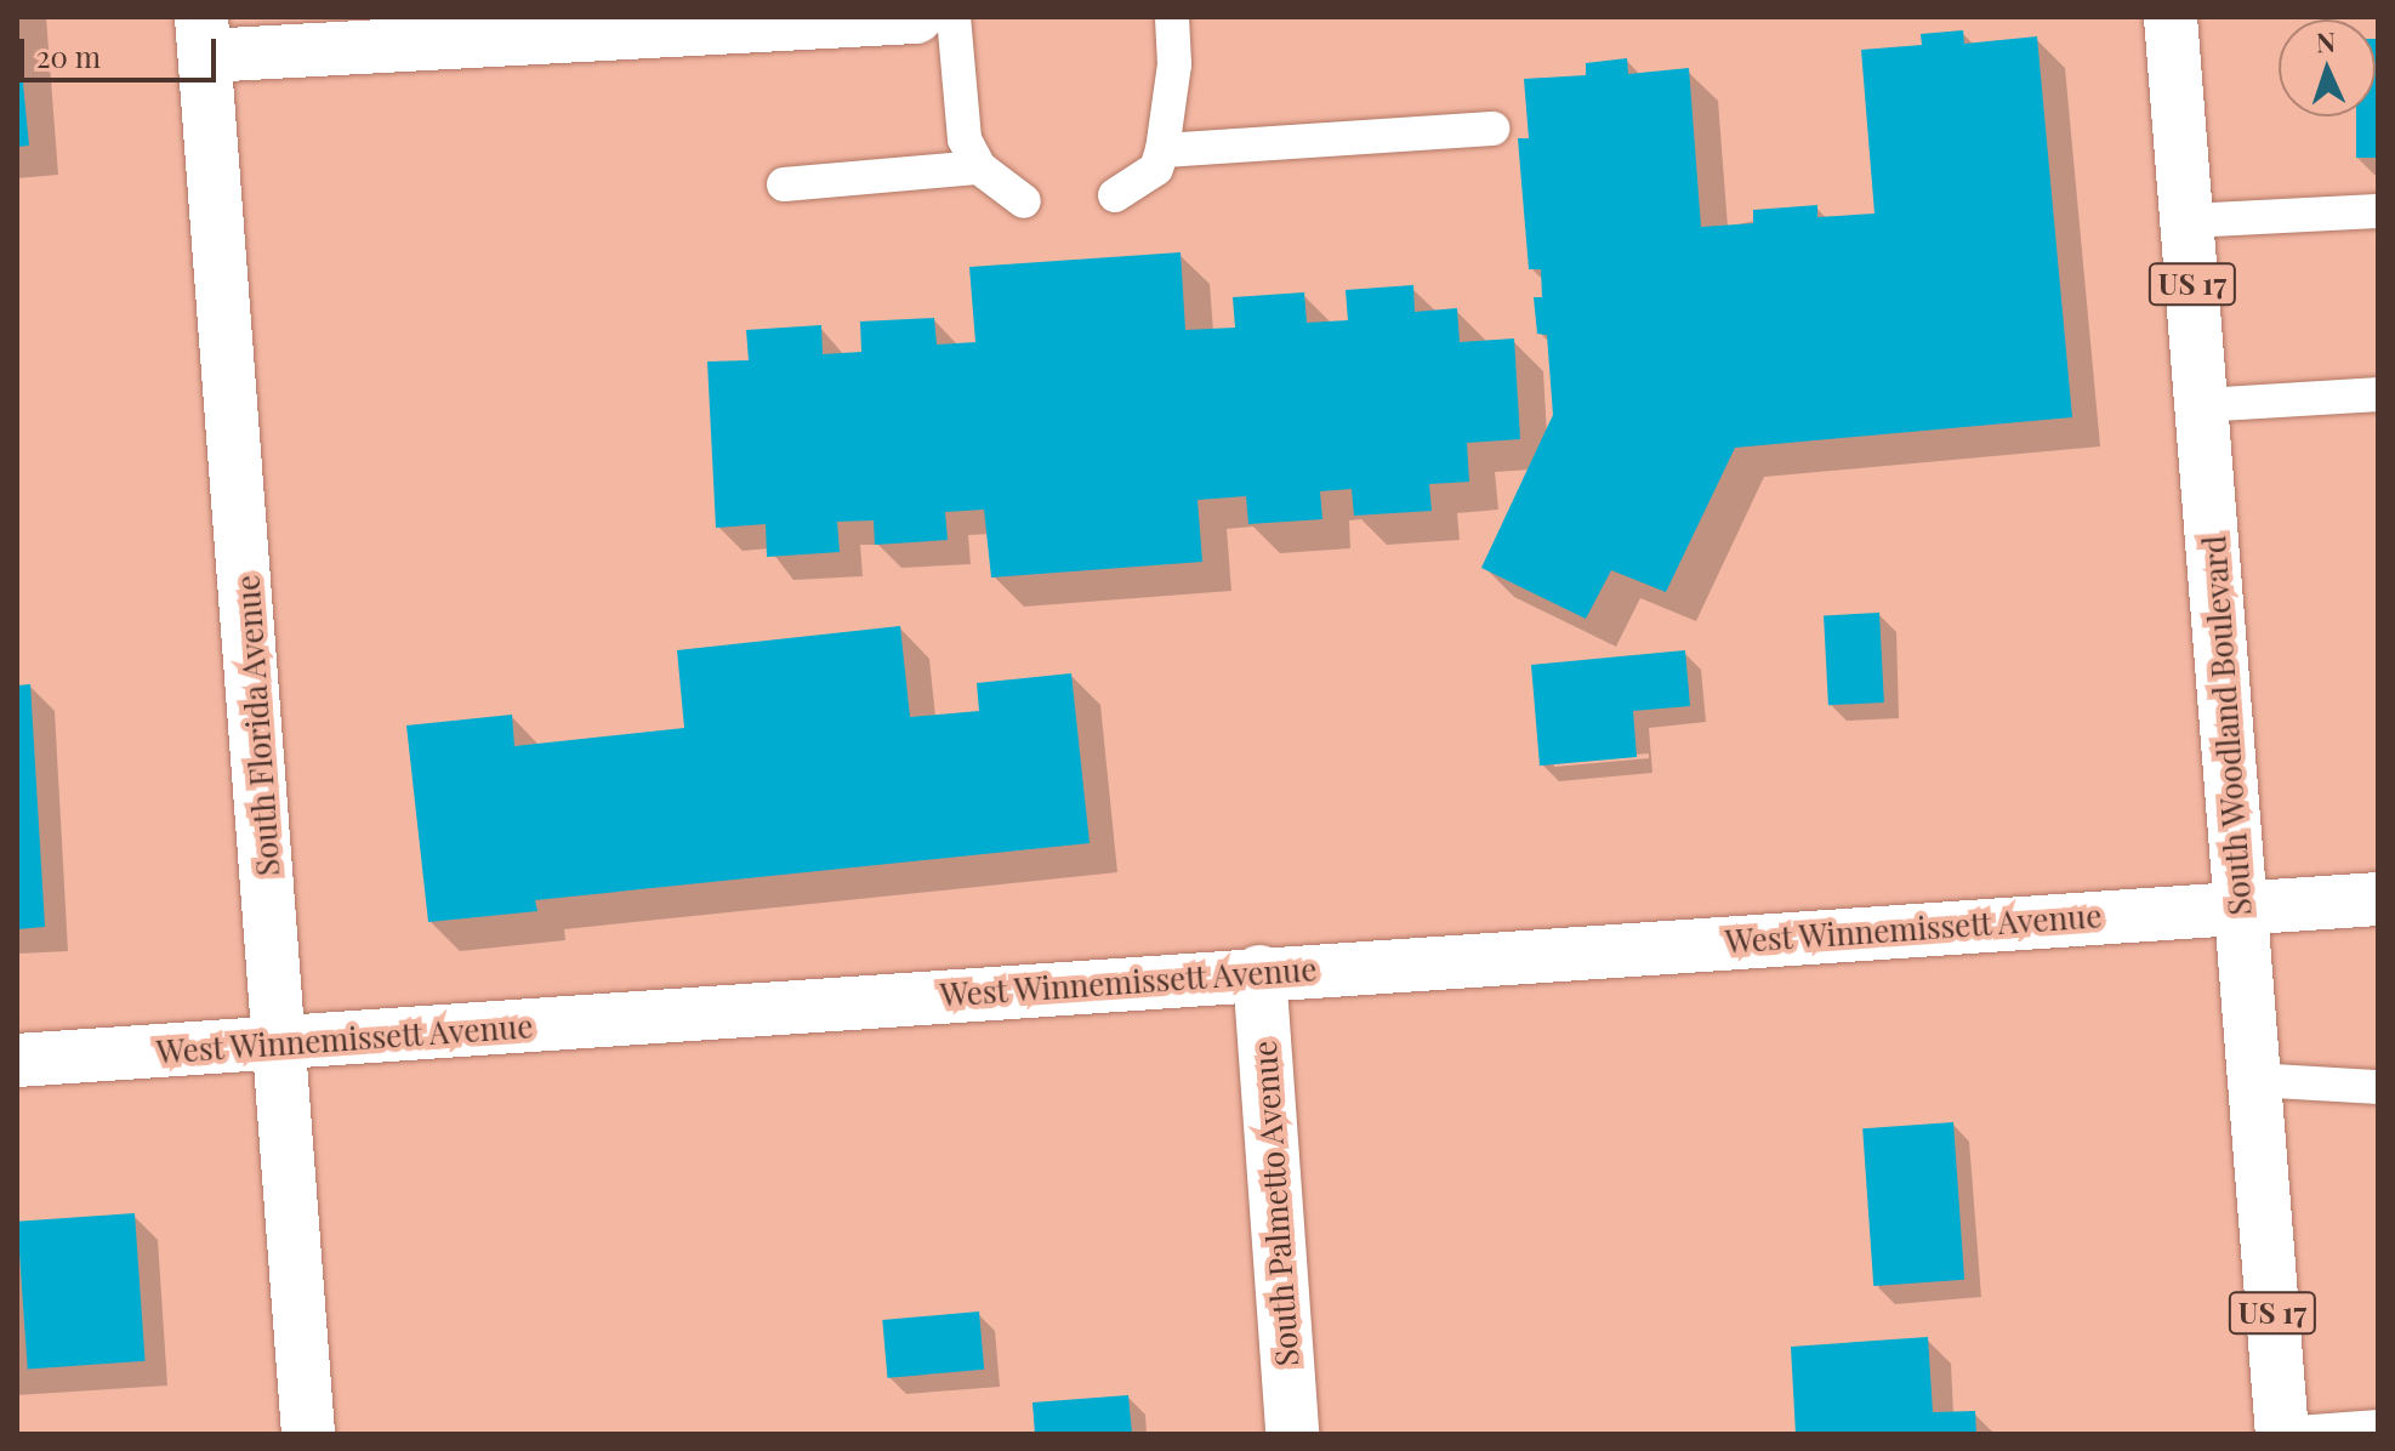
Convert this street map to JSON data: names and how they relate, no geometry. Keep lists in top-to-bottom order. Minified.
{"streets":{"street":["US 17","South Florida Avenue","South Woodland Boulevard","West Winnemissett Avenue","South Palmetto Avenue"]},"crossings":[["South Florida Avenue","West Winnemissett Avenue"],["South Woodland Boulevard","West Winnemissett Avenue"],["West Winnemissett Avenue","South Palmetto Avenue"]],"scale_bar":"20 m","north":"top"}
